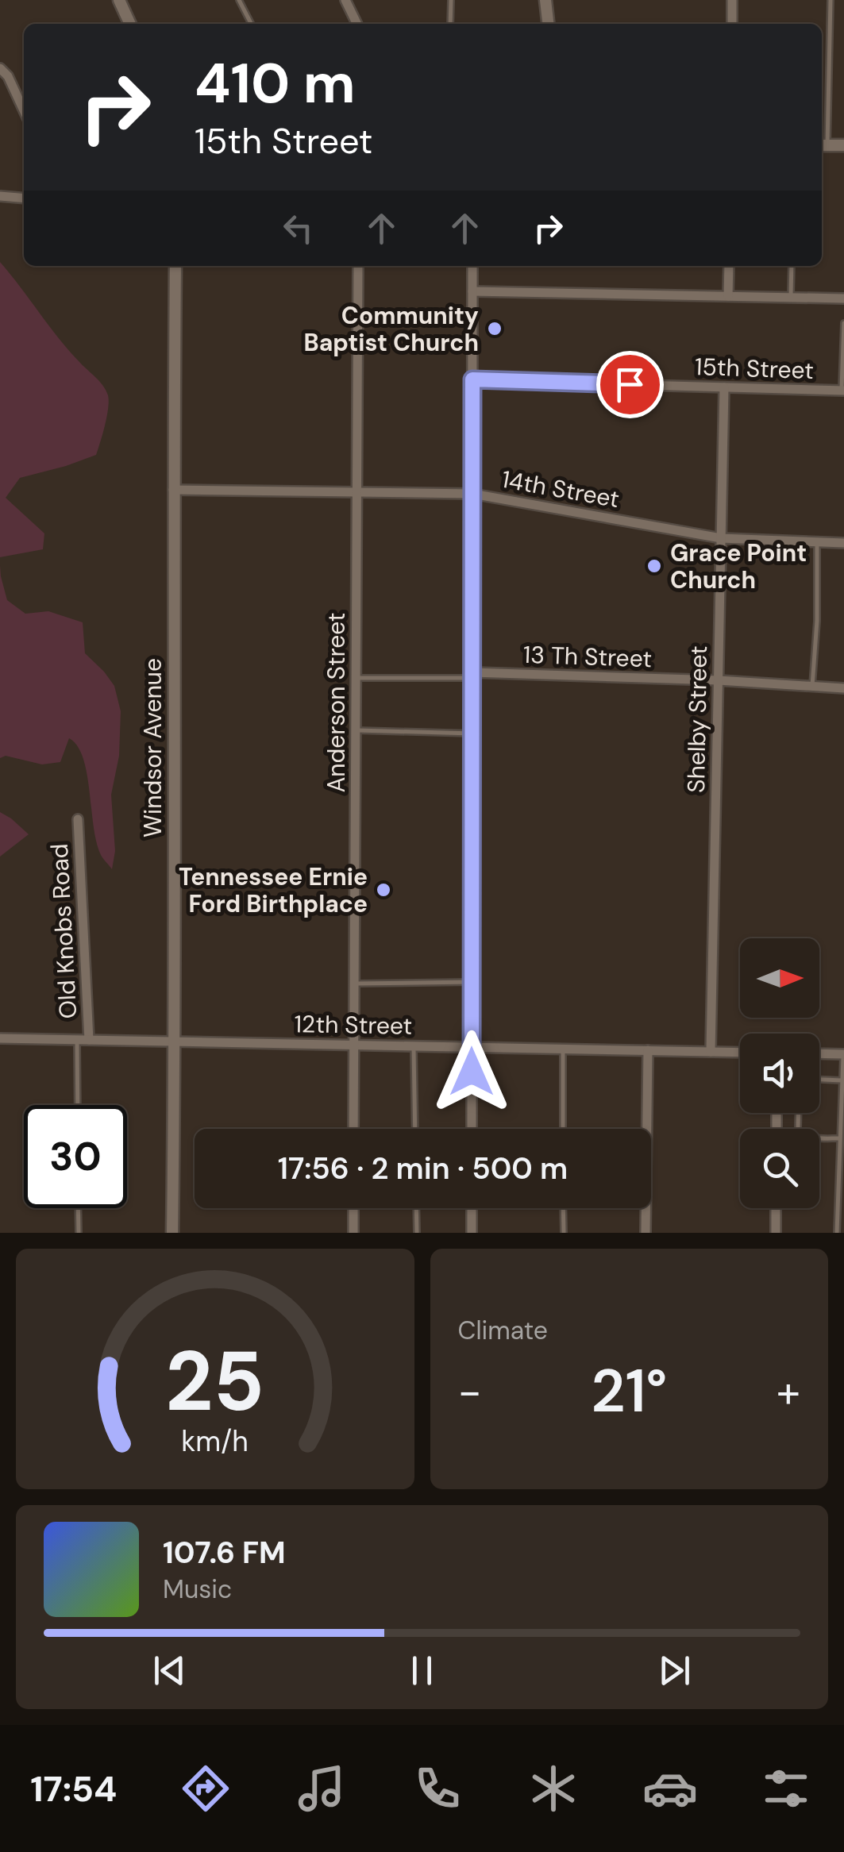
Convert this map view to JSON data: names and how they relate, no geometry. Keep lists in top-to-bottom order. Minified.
{"streets":{"street":["15th Street","14th Street","13 Th Street","Anderson Street","Shelby Street","Windsor Avenue","Old Knobs Road","12th Street"]},"crossings":[["15th Street","Shelby Street"],["14th Street","Anderson Street"],["14th Street","Shelby Street"],["14th Street","Windsor Avenue"],["13 Th Street","Shelby Street"],["Anderson Street","12th Street"],["Shelby Street","12th Street"],["Windsor Avenue","12th Street"],["Old Knobs Road","12th Street"]],"places":["Community Baptist Church","Grace Point Church","Tennessee Ernie Ford Birthplace"],"north":"right","page":{"turn":["410 m","15th Street"],"limit":"30","trip":"17:56 · 2 min · 500 m","tile":"Climate","heat":["−","21°","+"],"song":["107.6 FM","Music"],"tabs":"17:54","gauge":["25","km/h"]}}
